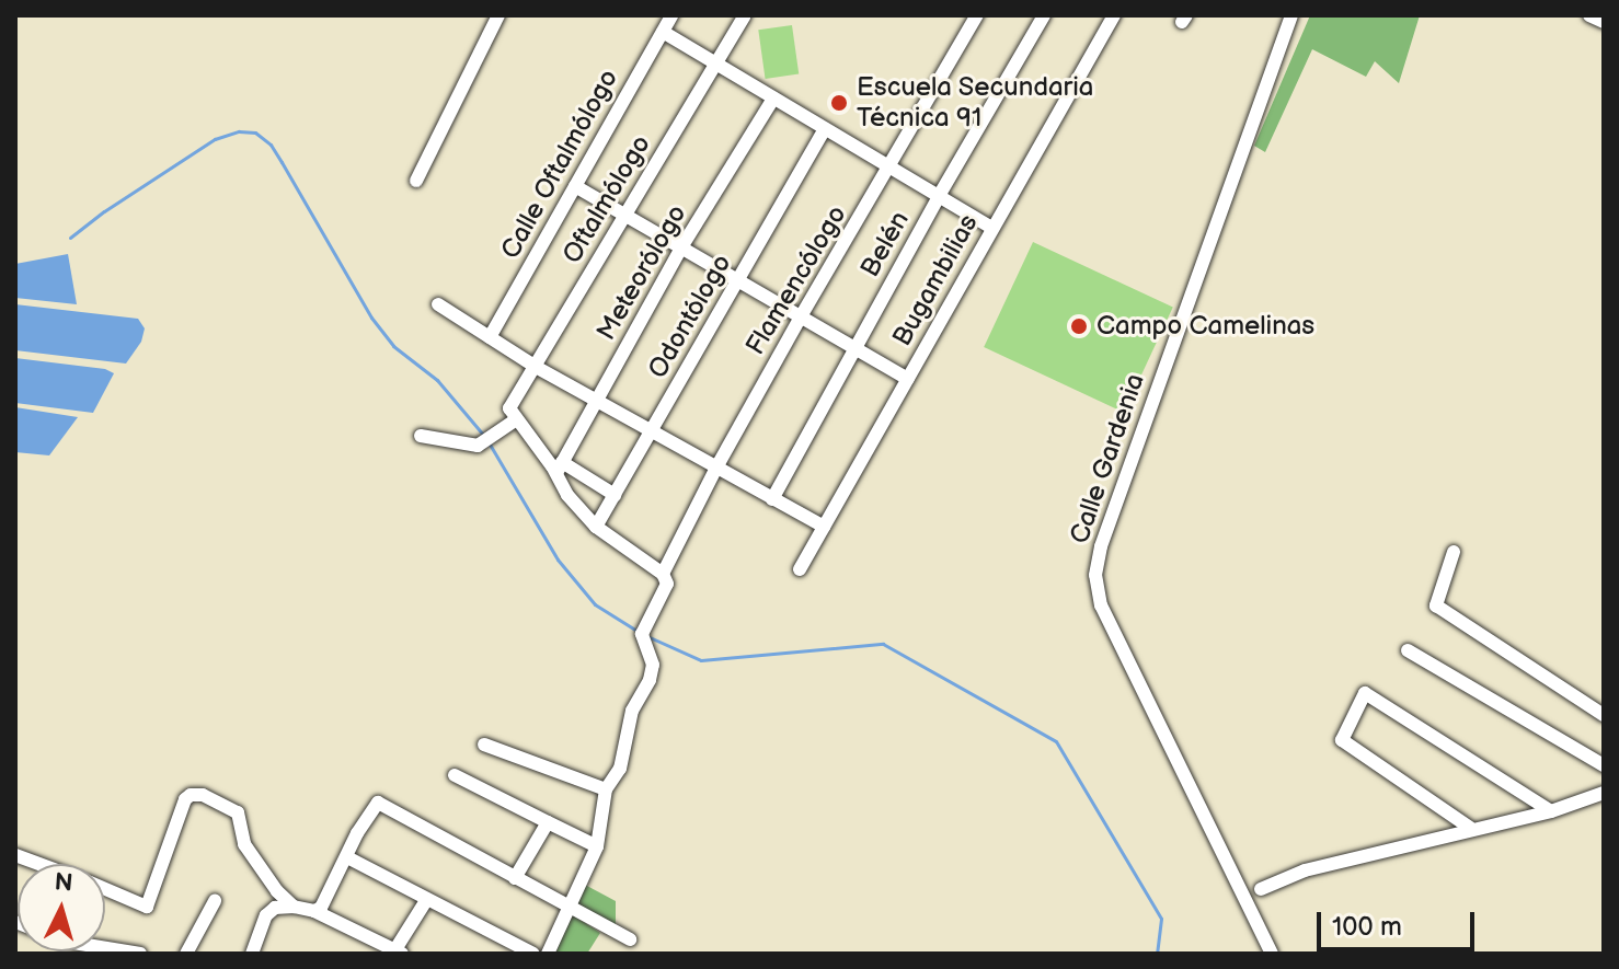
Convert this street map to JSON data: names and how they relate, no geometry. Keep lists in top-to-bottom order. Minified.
{"streets":{"street":["Calle Oftalmólogo","Oftalmólogo","Belén","Meteorólogo","Flamencólogo","Bugambilias","Odontólogo","Calle Gardenia"]},"places":["Escuela Secundaria Técnica 91","Campo Camelinas"],"scale_bar":"100 m","north":"top"}
